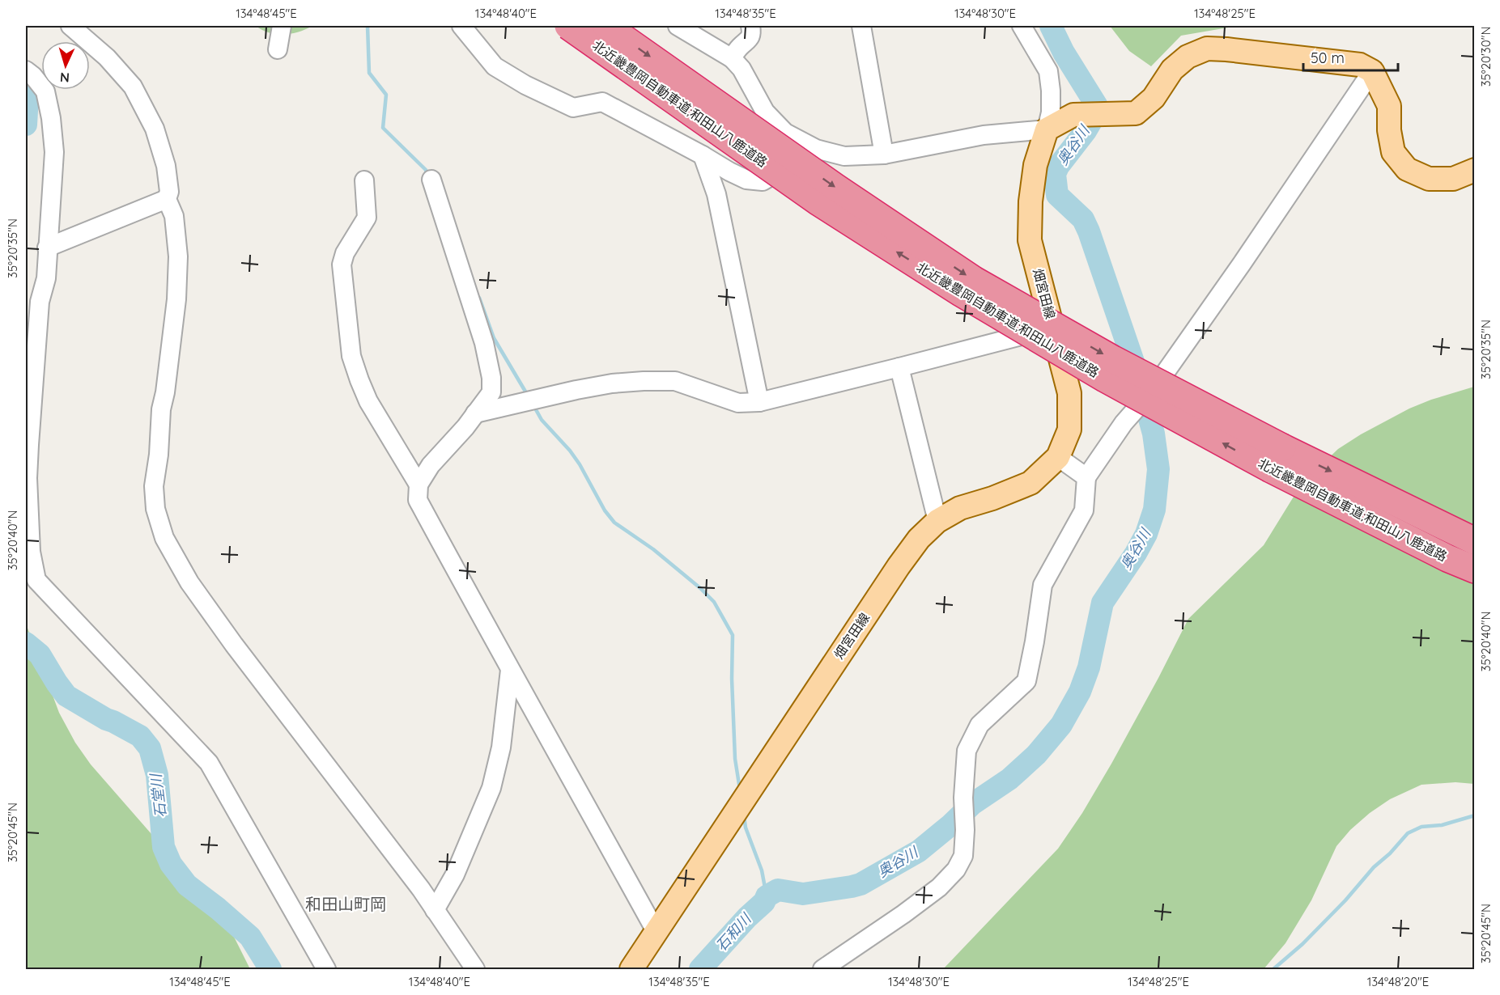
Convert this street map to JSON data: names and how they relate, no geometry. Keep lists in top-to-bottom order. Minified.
{"streets":{"highway":["北近畿豊岡自動車道;和田山八鹿道路"],"main road":["畑宮田線"]},"districts":["和田山町岡"],"water":["奥谷川","石堂川","石和川"],"scale_bar":"50 m","north":"bottom","coordinates":["134°48'45\"E","134°48'40\"E","134°48'35\"E","134°48'30\"E","134°48'25\"E","35°20'30\"N","35°20'35\"N","35°20'40\"N","35°20'45\"N","134°48'20\"E"]}
